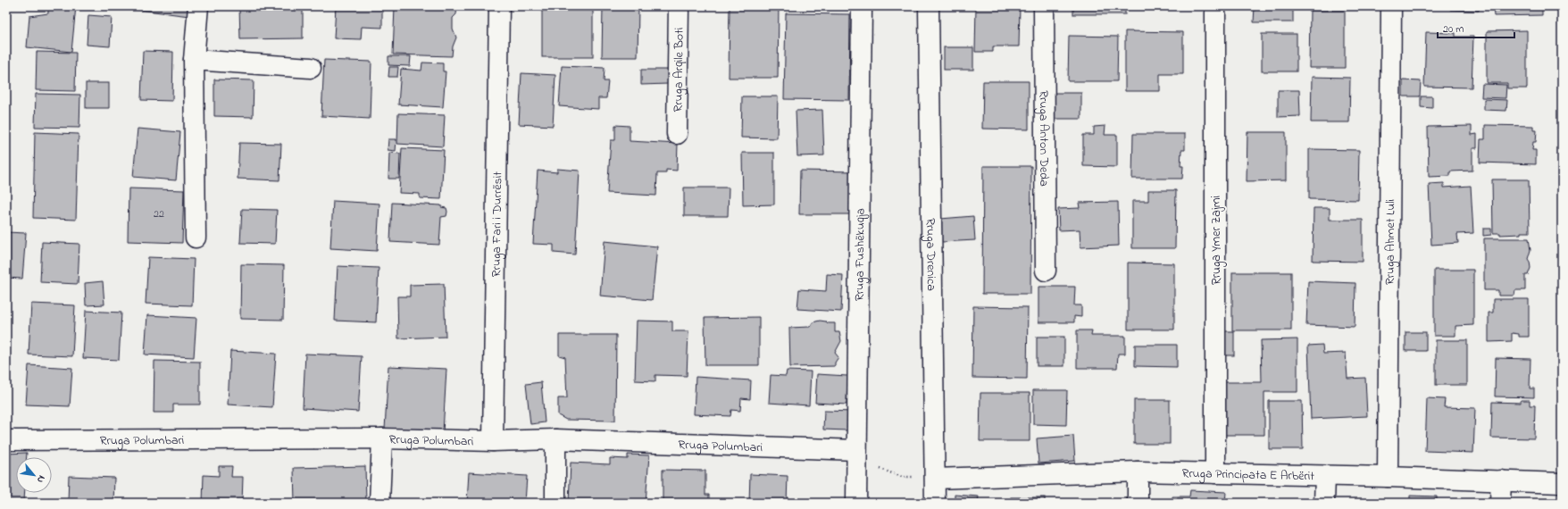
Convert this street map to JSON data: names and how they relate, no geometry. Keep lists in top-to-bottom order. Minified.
{"streets":{"street":["Rruga Arqile Boti","Rruga Anton Deda","Rruga Fari i Durrësit","Rruga Ymer Zajmi","Rruga Ahmet Luli","Rruga Fushëkuqja","Rruga Drenica","Rruga Polumbari","Rruga Principata E Arbërit"]},"crossings":[["Rruga Fari i Durrësit","Rruga Polumbari"],["Rruga Ymer Zajmi","Rruga Principata E Arbërit"],["Rruga Ahmet Luli","Rruga Principata E Arbërit"],["Rruga Fushëkuqja","Rruga Polumbari"],["Rruga Drenica","Rruga Principata E Arbërit"]],"house_numbers":["22"],"scale_bar":"20 m","north":"bottom right"}
